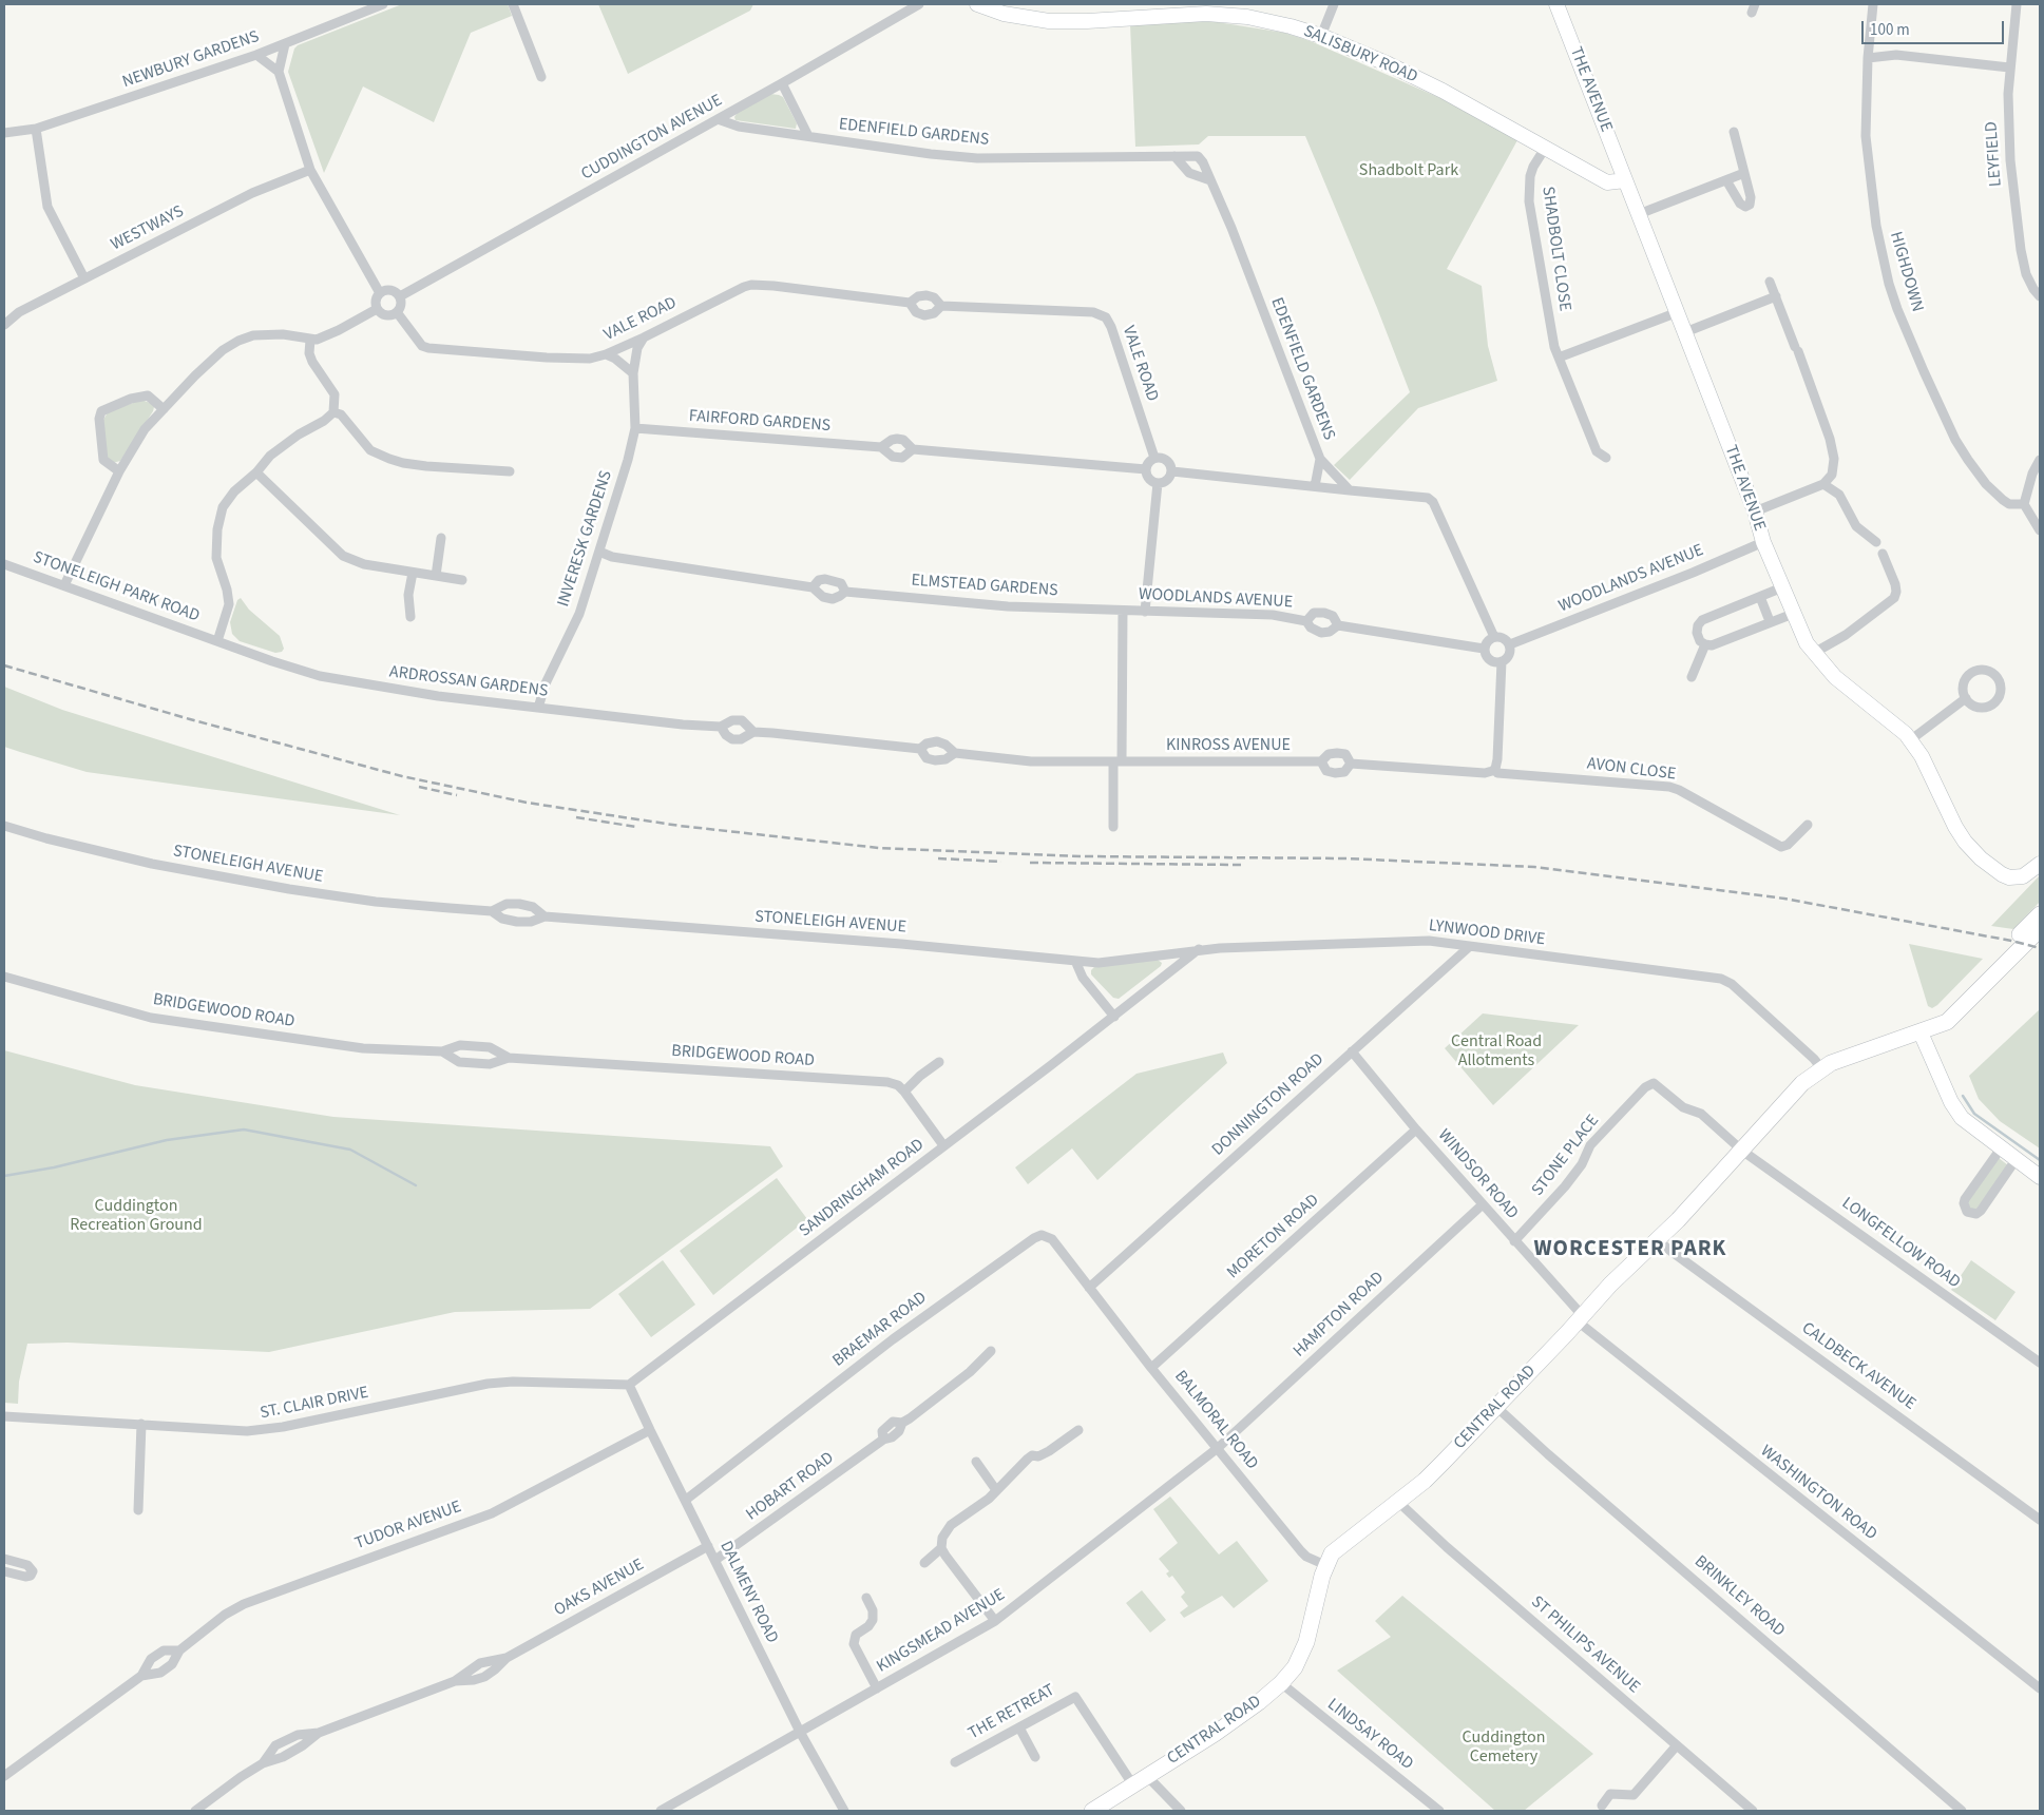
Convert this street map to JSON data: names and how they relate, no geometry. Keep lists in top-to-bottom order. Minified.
{"streets":{"main road":["CENTRAL ROAD"],"street":["SALISBURY ROAD","NEWBURY GARDENS","THE AVENUE","EDENFIELD GARDENS","CUDDINGTON AVENUE","LEYFIELD","WESTWAYS","SHADBOLT CLOSE","HIGHDOWN","VALE ROAD","FAIRFORD GARDENS","INVERESK GARDENS","WOODLANDS AVENUE","ELMSTEAD GARDENS","STONELEIGH PARK ROAD","ARDROSSAN GARDENS","KINROSS AVENUE","AVON CLOSE","STONELEIGH AVENUE","LYNWOOD DRIVE","BRIDGEWOOD ROAD","DONNINGTON ROAD","STONE PLACE","WINDSOR ROAD","SANDRINGHAM ROAD","MORETON ROAD","LONGFELLOW ROAD","HAMPTON ROAD","BRAEMAR ROAD","CALDBECK AVENUE","ST. CLAIR DRIVE","BALMORAL ROAD","HOBART ROAD","WASHINGTON ROAD","TUDOR AVENUE","OAKS AVENUE","DALMENY ROAD","BRINKLEY ROAD","KINGSMEAD AVENUE","ST PHILIPS AVENUE","THE RETREAT","LINDSAY ROAD"]},"crossings":[["SALISBURY ROAD","THE AVENUE"],["SALISBURY ROAD","SHADBOLT CLOSE"],["THE AVENUE","WOODLANDS AVENUE"],["EDENFIELD GARDENS","CUDDINGTON AVENUE"],["CUDDINGTON AVENUE","VALE ROAD"],["VALE ROAD","FAIRFORD GARDENS"],["VALE ROAD","INVERESK GARDENS"],["FAIRFORD GARDENS","INVERESK GARDENS"],["INVERESK GARDENS","ELMSTEAD GARDENS"],["INVERESK GARDENS","ARDROSSAN GARDENS"],["WOODLANDS AVENUE","ELMSTEAD GARDENS"],["STONELEIGH PARK ROAD","ARDROSSAN GARDENS"],["ARDROSSAN GARDENS","KINROSS AVENUE"],["KINROSS AVENUE","AVON CLOSE"],["STONELEIGH AVENUE","LYNWOOD DRIVE"],["LYNWOOD DRIVE","DONNINGTON ROAD"],["LYNWOOD DRIVE","SANDRINGHAM ROAD"],["LYNWOOD DRIVE","CENTRAL ROAD"],["DONNINGTON ROAD","WINDSOR ROAD"],["DONNINGTON ROAD","BRAEMAR ROAD"],["DONNINGTON ROAD","BALMORAL ROAD"],["STONE PLACE","WINDSOR ROAD"],["STONE PLACE","LONGFELLOW ROAD"],["STONE PLACE","CENTRAL ROAD"],["WINDSOR ROAD","MORETON ROAD"],["WINDSOR ROAD","HAMPTON ROAD"],["WINDSOR ROAD","CENTRAL ROAD"],["WINDSOR ROAD","WASHINGTON ROAD"],["SANDRINGHAM ROAD","ST. CLAIR DRIVE"],["SANDRINGHAM ROAD","DALMENY ROAD"],["MORETON ROAD","BALMORAL ROAD"],["LONGFELLOW ROAD","CENTRAL ROAD"],["HAMPTON ROAD","BALMORAL ROAD"],["HAMPTON ROAD","KINGSMEAD AVENUE"],["BRAEMAR ROAD","BALMORAL ROAD"],["BRAEMAR ROAD","DALMENY ROAD"],["CALDBECK AVENUE","CENTRAL ROAD"],["ST. CLAIR DRIVE","DALMENY ROAD"],["CENTRAL ROAD","BALMORAL ROAD"],["CENTRAL ROAD","WASHINGTON ROAD"],["CENTRAL ROAD","BRINKLEY ROAD"],["CENTRAL ROAD","ST PHILIPS AVENUE"],["CENTRAL ROAD","THE RETREAT"],["CENTRAL ROAD","LINDSAY ROAD"],["BALMORAL ROAD","KINGSMEAD AVENUE"],["HOBART ROAD","DALMENY ROAD"],["TUDOR AVENUE","DALMENY ROAD"],["OAKS AVENUE","DALMENY ROAD"],["DALMENY ROAD","KINGSMEAD AVENUE"]],"districts":["WORCESTER PARK"],"parks":["Shadbolt Park","Central Road Allotments","Cuddington Recreation Ground","Cuddington Cemetery"],"scale_bar":"100 m"}
